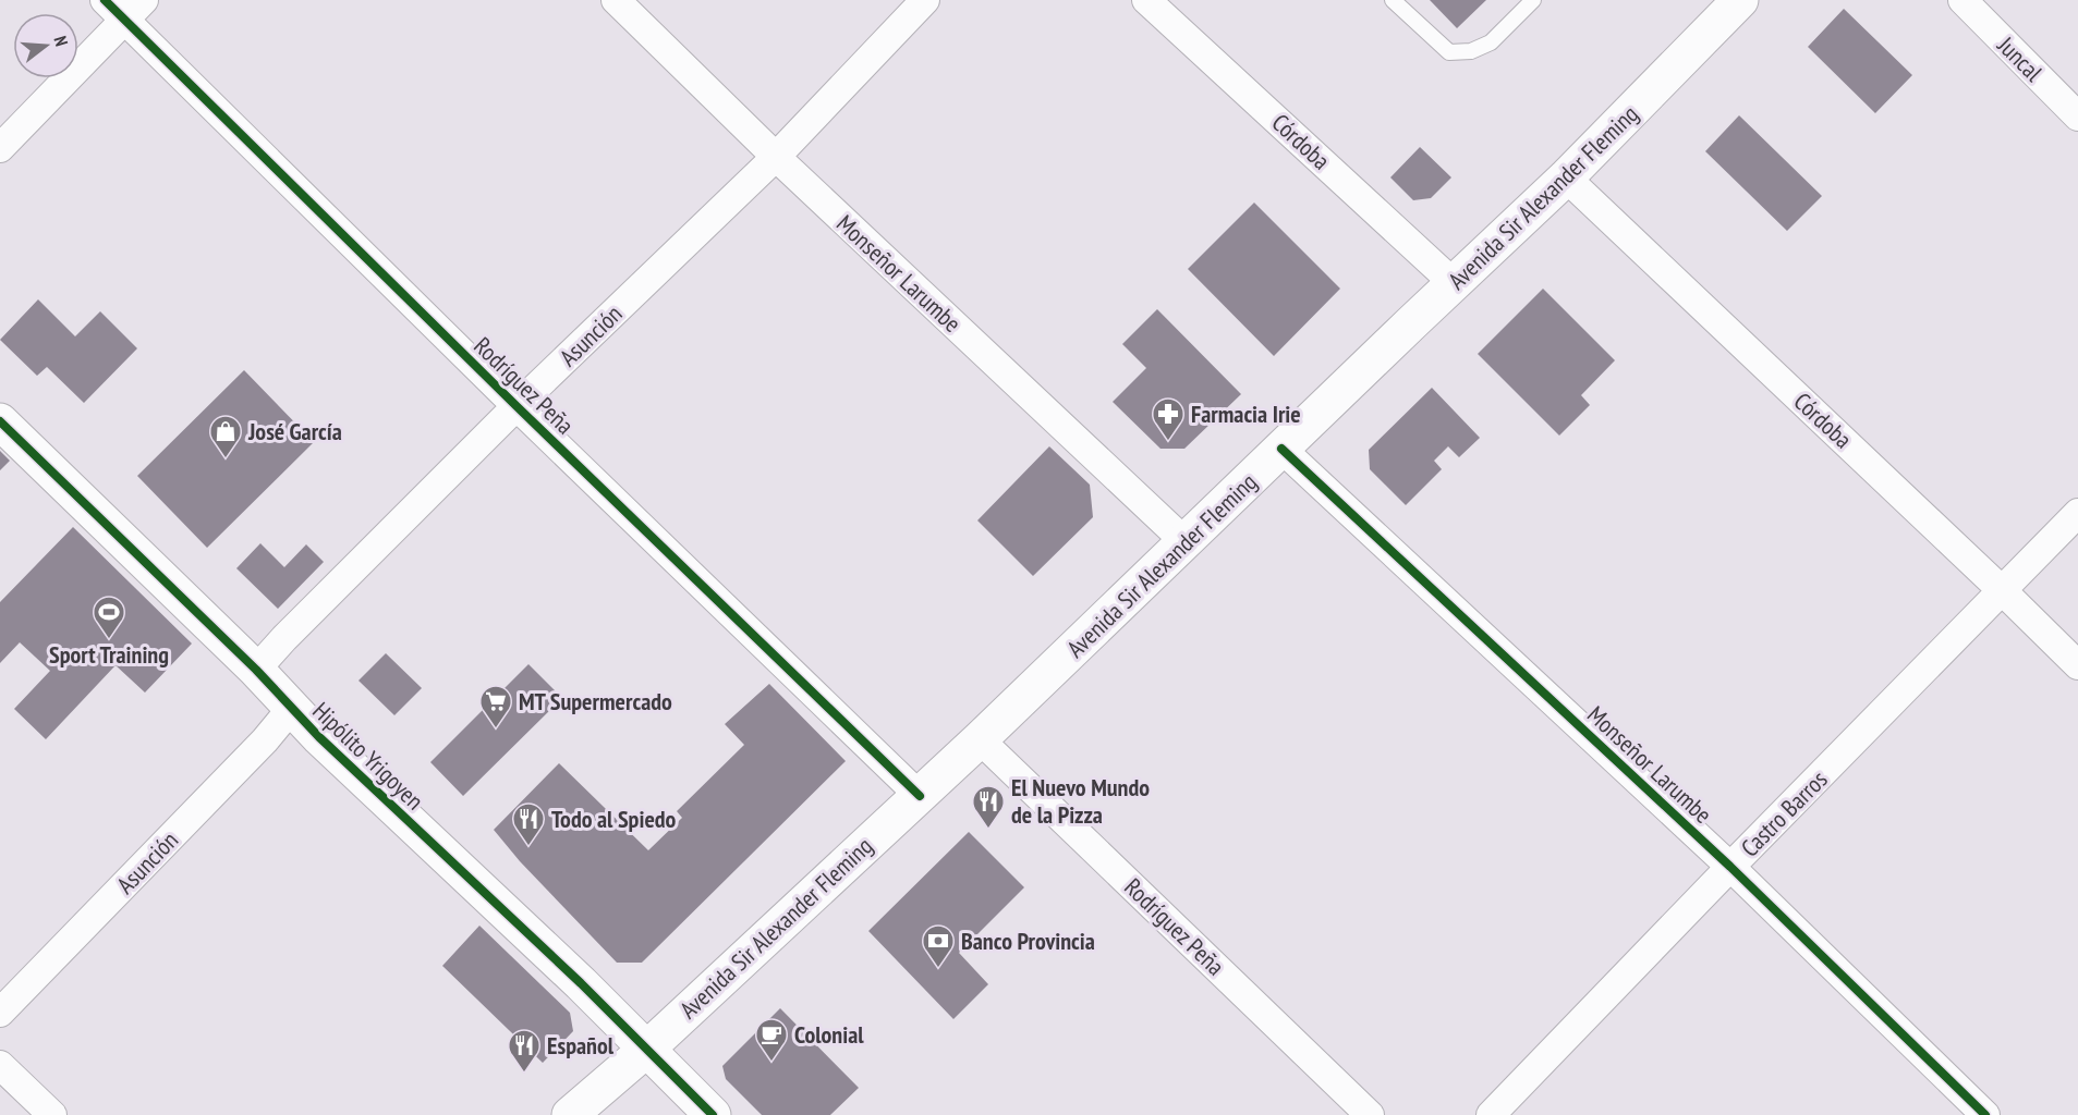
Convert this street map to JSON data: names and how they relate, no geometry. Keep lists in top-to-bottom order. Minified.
{"streets":{"main road":["Avenida Sir Alexander Fleming","Hipólito Yrigoyen"],"street":["Juncal","Córdoba","Monseñor Larumbe","Asunción","Rodríguez Peña","Castro Barros"]},"crossings":[["Córdoba","Avenida Sir Alexander Fleming"],["Córdoba","Castro Barros"],["Avenida Sir Alexander Fleming","Monseñor Larumbe"],["Avenida Sir Alexander Fleming","Rodríguez Peña"],["Avenida Sir Alexander Fleming","Hipólito Yrigoyen"],["Monseñor Larumbe","Asunción"],["Monseñor Larumbe","Castro Barros"],["Asunción","Rodríguez Peña"],["Asunción","Hipólito Yrigoyen"]],"places":{"pharmacy":["Farmacia Irie"],"shop":["José García"],"sports":["Sport Training"],"supermarket":["MT Supermercado"],"restaurant":["El Nuevo Mundo de la Pizza","Todo al Spiedo","Español"],"bank":["Banco Provincia"],"cafe":["Colonial"]},"north":"right"}
